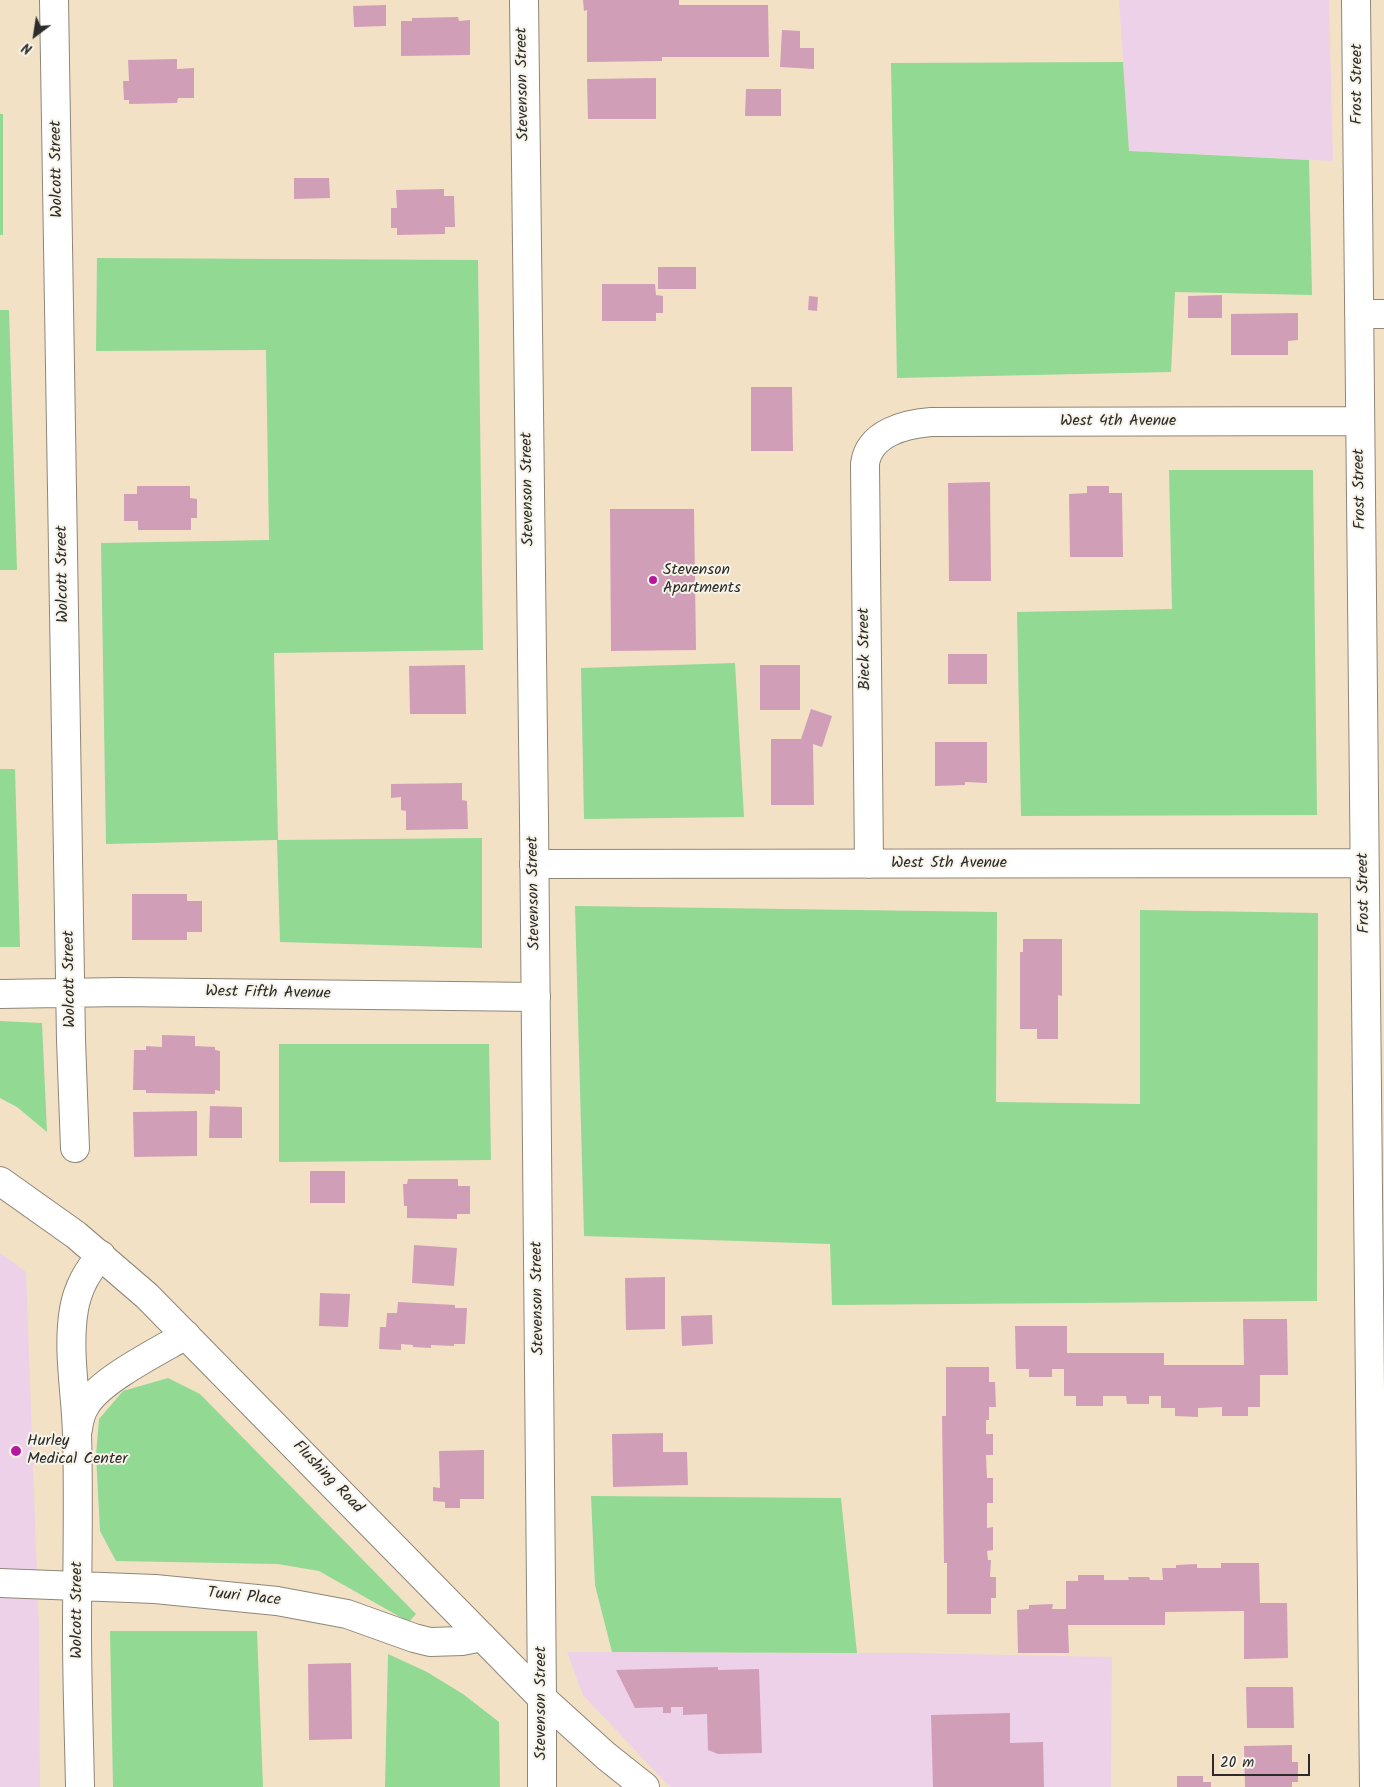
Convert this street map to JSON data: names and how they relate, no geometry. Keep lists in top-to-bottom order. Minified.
{"streets":{"street":["Stevenson Street","Frost Street","Wolcott Street","West 4th Avenue","Bieck Street","West 5th Avenue","West Fifth Avenue","Flushing Road","Tuuri Place"]},"crossings":[["Stevenson Street","West 5th Avenue"],["Stevenson Street","West Fifth Avenue"],["Stevenson Street","Flushing Road"],["Frost Street","West 4th Avenue"],["Frost Street","West 5th Avenue"],["Wolcott Street","West Fifth Avenue"],["Wolcott Street","Flushing Road"],["Wolcott Street","Tuuri Place"],["West 4th Avenue","Bieck Street"],["Bieck Street","West 5th Avenue"],["Flushing Road","Tuuri Place"]],"places":["Stevenson Apartments","Hurley Medical Center"],"scale_bar":"20 m","north":"bottom left"}
